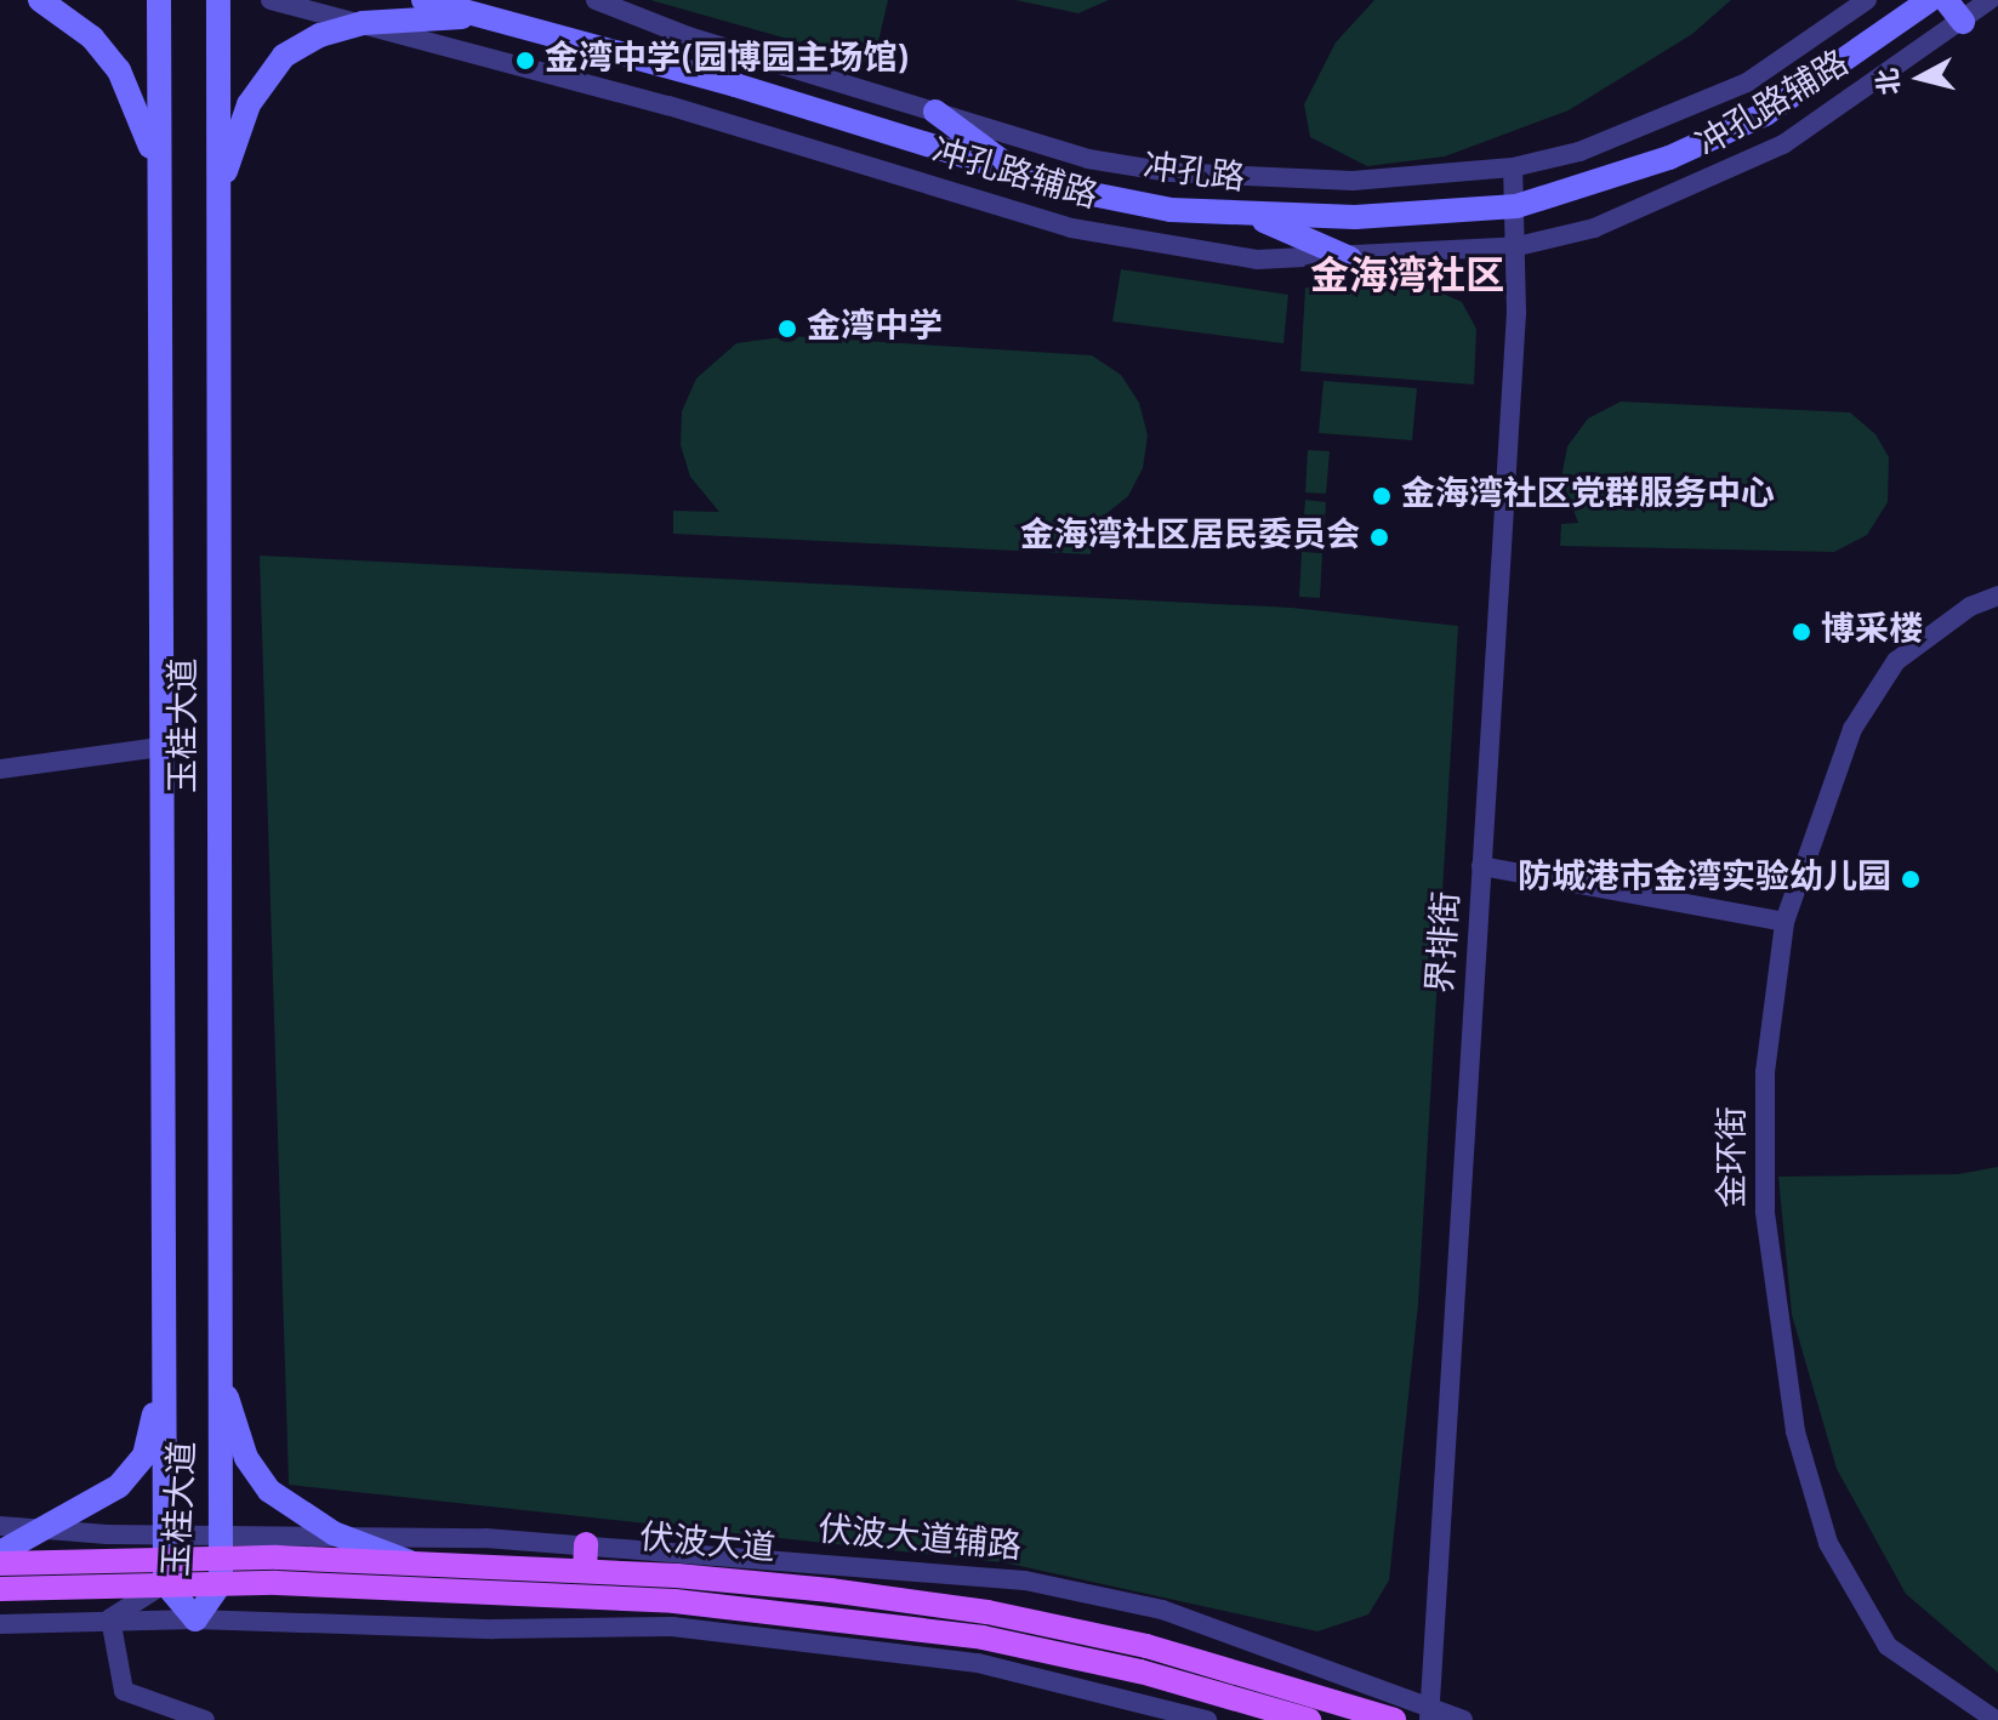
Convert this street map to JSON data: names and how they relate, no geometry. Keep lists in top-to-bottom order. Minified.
{"streets":{"main road":["冲孔路","玉桂大道","伏波大道"],"street":["冲孔路辅路","界排街","金环街","伏波大道辅路"]},"crossings":[["冲孔路辅路","界排街"],["冲孔路","界排街"],["玉桂大道","伏波大道辅路"],["玉桂大道","伏波大道"],["界排街","伏波大道辅路"],["伏波大道辅路","伏波大道"]],"districts":["金海湾社区"],"places":["金湾中学(园博园主场馆)","金湾中学","金海湾社区党群服务中心","金海湾社区居民委员会","博采楼","防城港市金湾实验幼儿园"],"north":"left"}
